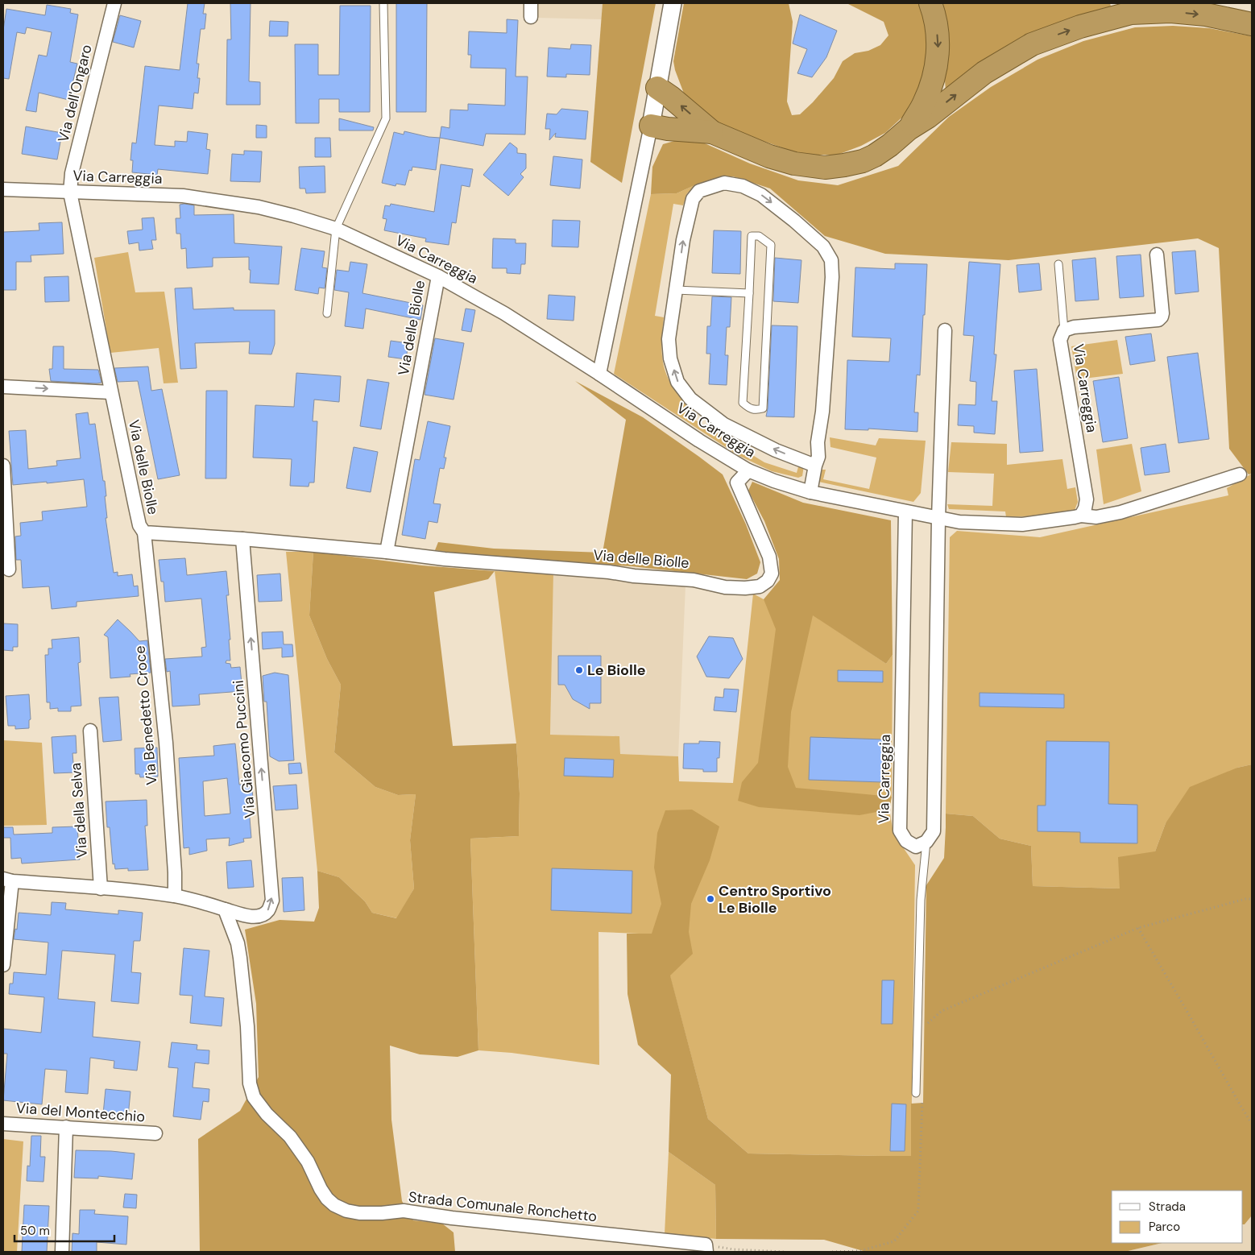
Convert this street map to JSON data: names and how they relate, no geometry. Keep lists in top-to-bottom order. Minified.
{"streets":{"street":["Via dell'Ongaro","Via Carreggia","Via delle Biolle","Via Benedetto Croce","Via Giacomo Puccini","Via della Selva","Via del Montecchio","Strada Comunale Ronchetto"]},"crossings":[["Via dell'Ongaro","Via Carreggia"],["Via dell'Ongaro","Via delle Biolle"],["Via Carreggia","Via delle Biolle"],["Via delle Biolle","Via Benedetto Croce"],["Via delle Biolle","Via Giacomo Puccini"],["Via Giacomo Puccini","Strada Comunale Ronchetto"]],"one_way":["Via Giacomo Puccini"],"places":["Le Biolle","Centro Sportivo Le Biolle"],"legend":["Strada","Parco"],"scale_bar":"50 m"}
